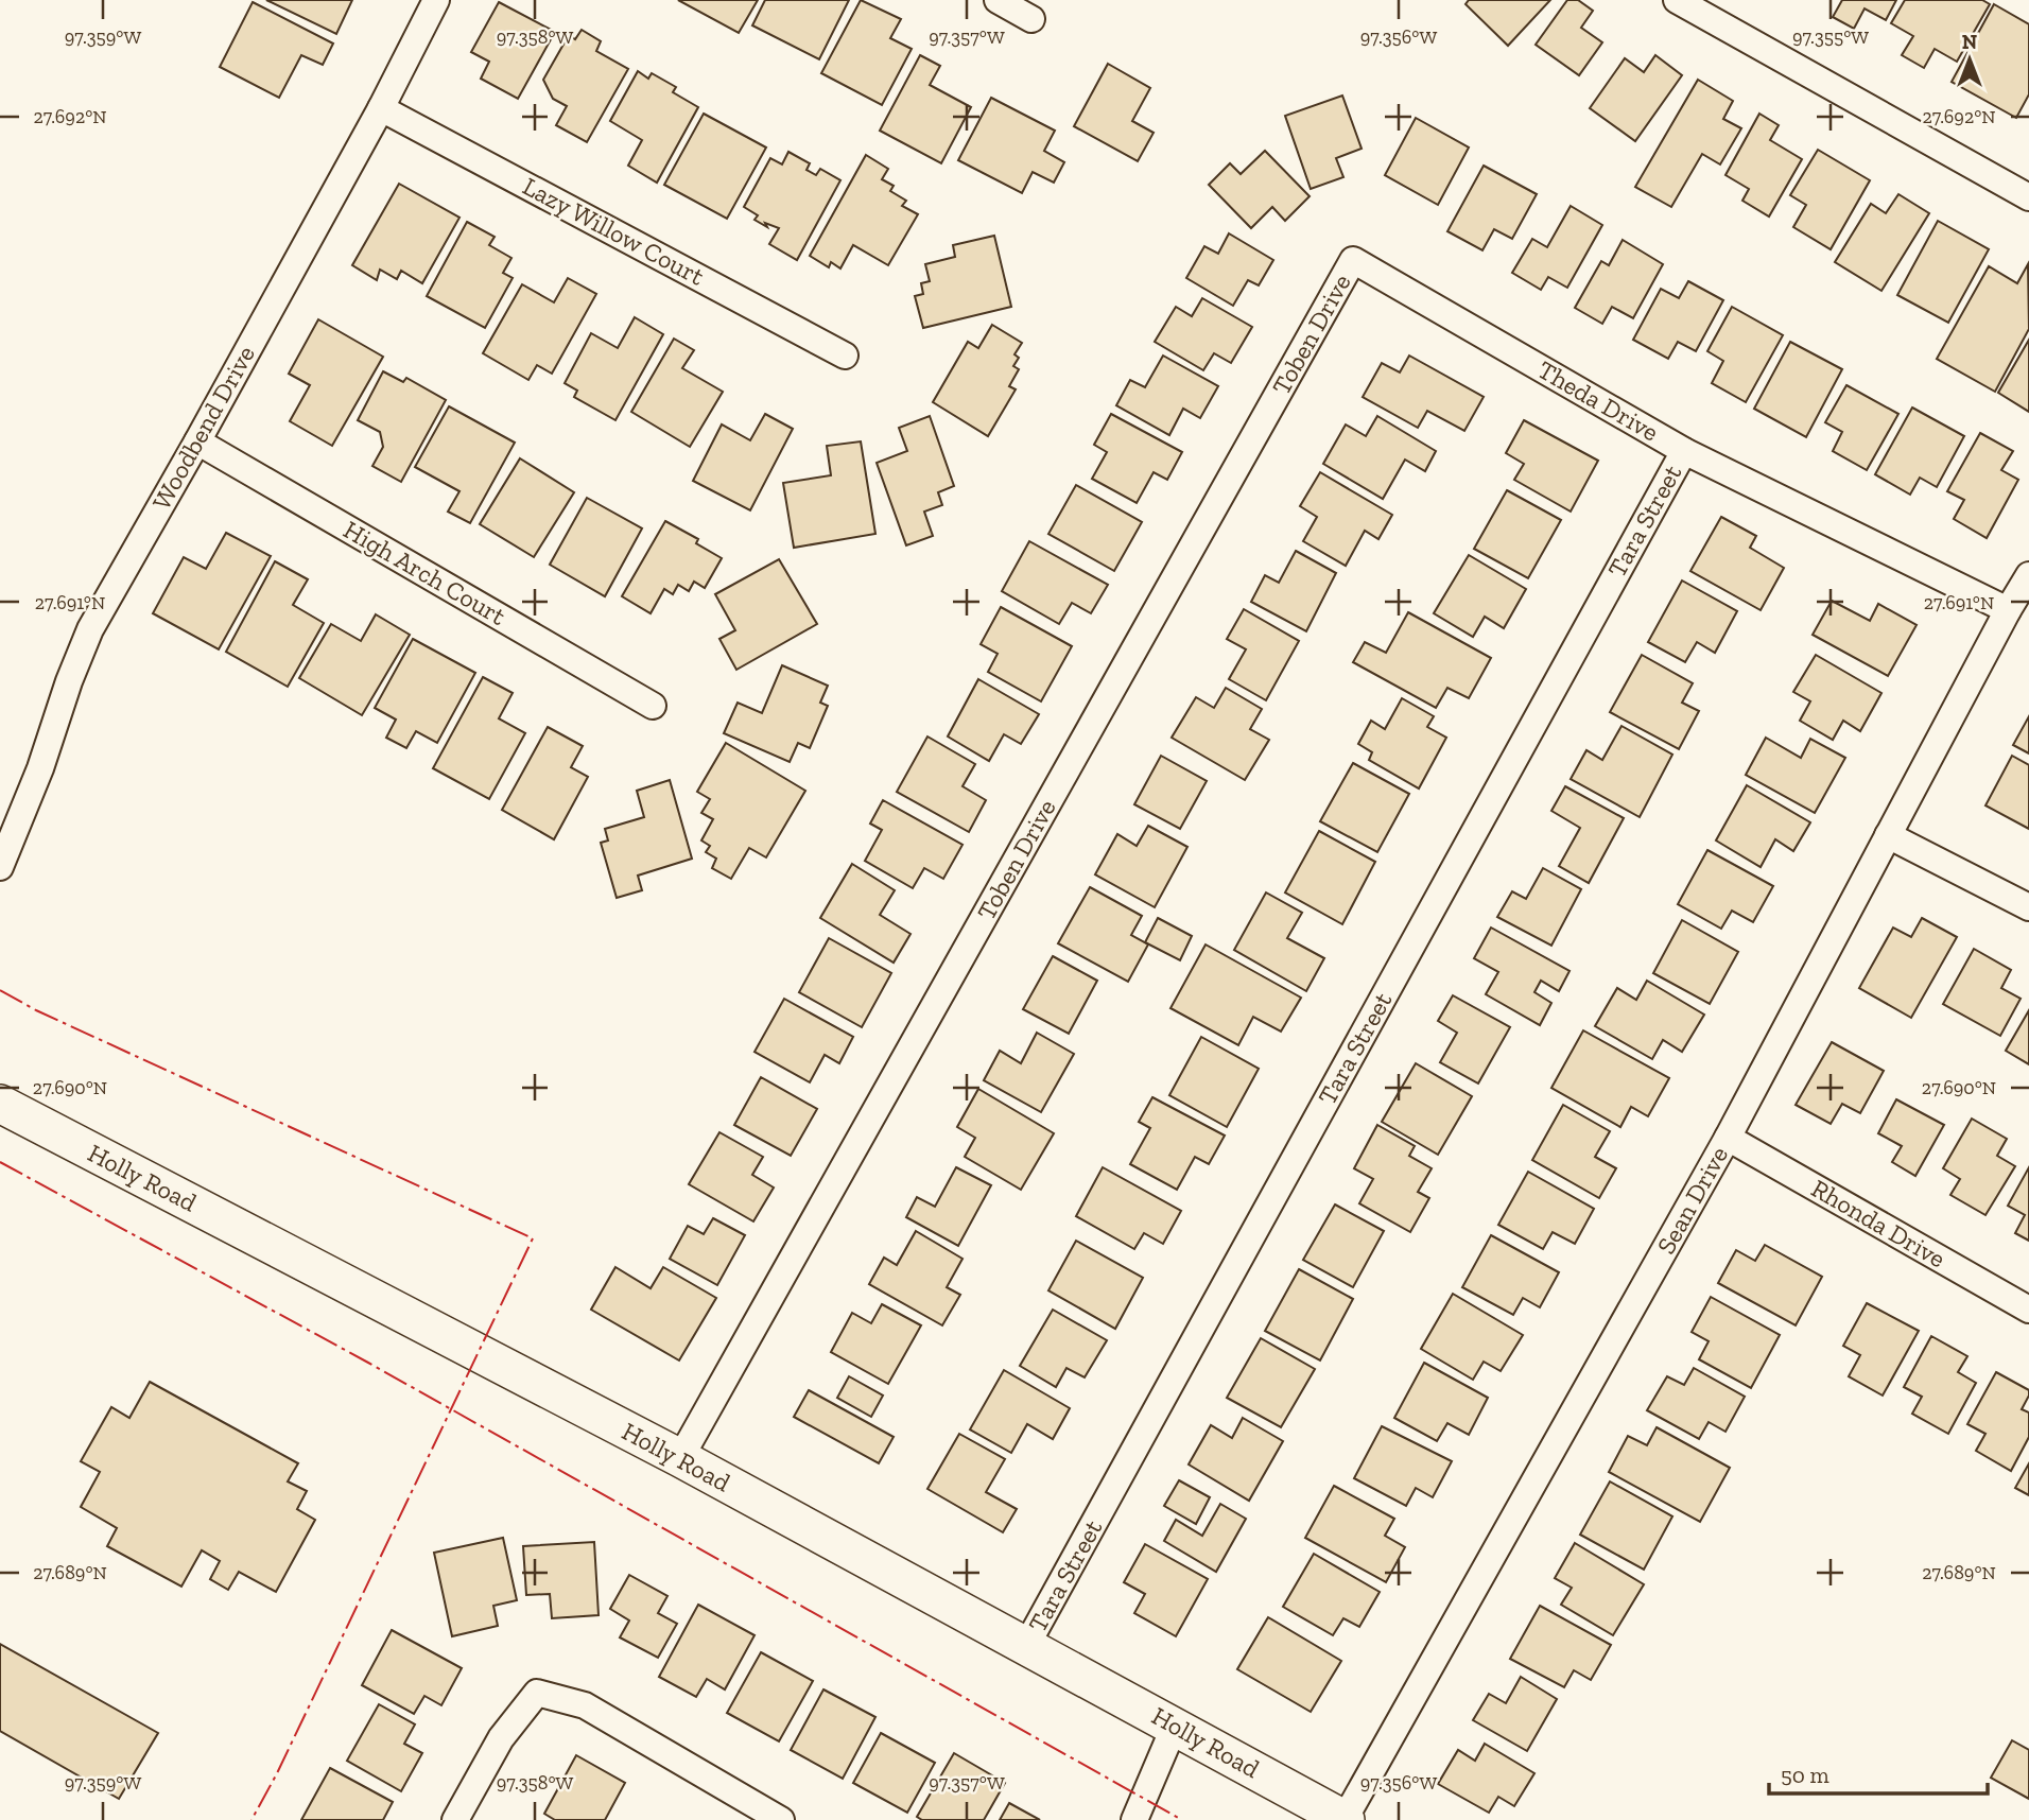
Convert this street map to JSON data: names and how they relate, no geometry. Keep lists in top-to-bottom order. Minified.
{"streets":{"main road":["Holly Road"],"street":["Lazy Willow Court","Toben Drive","Theda Drive","Woodbend Drive","Tara Street","High Arch Court","Sean Drive","Rhonda Drive"]},"crossings":[["Lazy Willow Court","Woodbend Drive"],["Toben Drive","Theda Drive"],["Toben Drive","Holly Road"],["Theda Drive","Tara Street"],["Theda Drive","Sean Drive"],["Woodbend Drive","High Arch Court"],["Tara Street","Holly Road"],["Holly Road","Sean Drive"],["Sean Drive","Rhonda Drive"]],"scale_bar":"50 m","north":"top","coordinates":["97.359°W","97.358°W","97.357°W","97.356°W","97.355°W","27.692°N","27.691°N","27.690°N","27.689°N"]}
